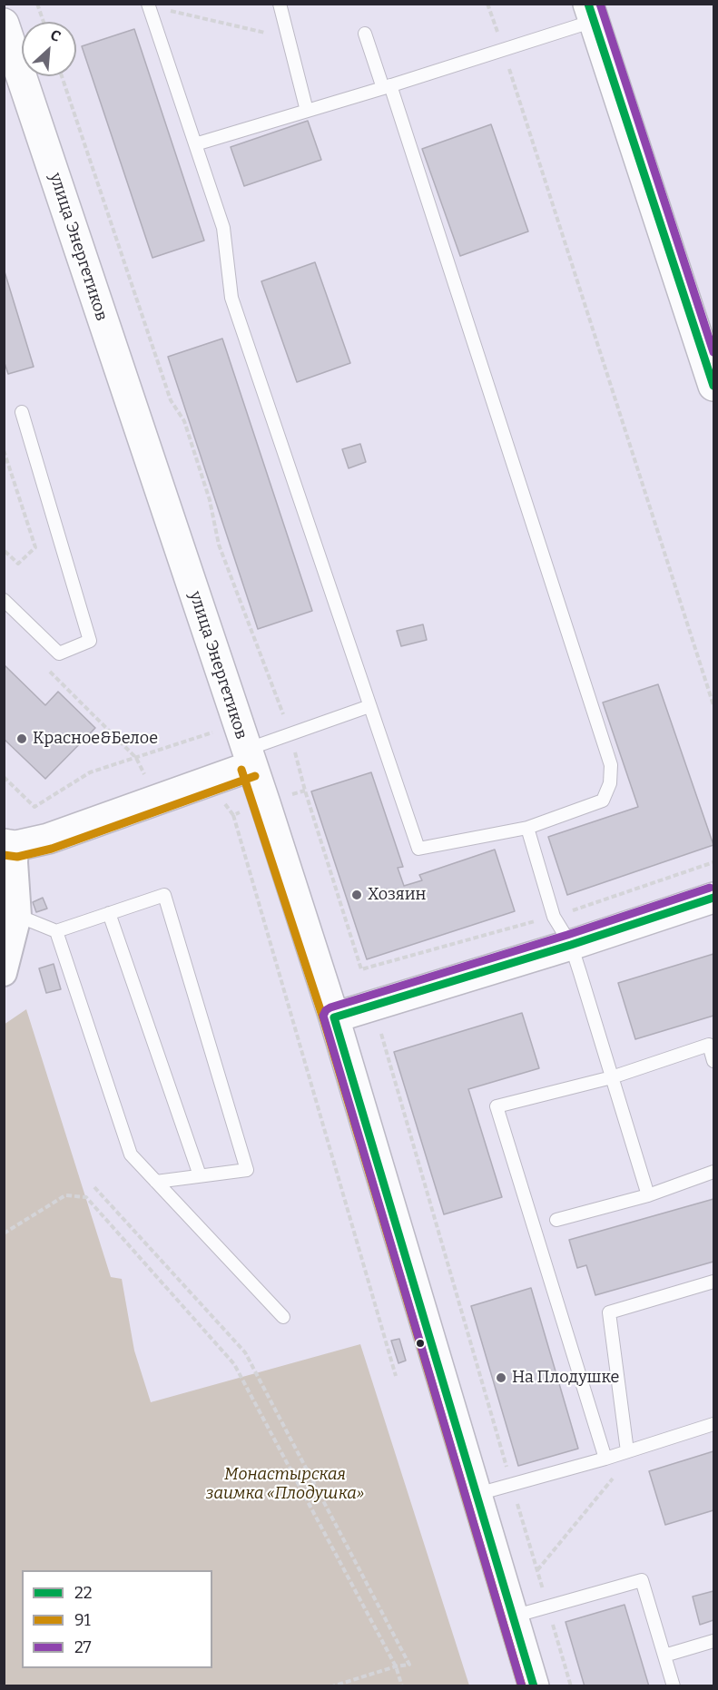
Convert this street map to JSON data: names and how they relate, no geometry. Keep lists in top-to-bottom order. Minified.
{"streets":{"street":["улица Энергетиков"]},"parks":["Монастырская заимка «Плодушка»"],"places":["Красное&Белое","Хозяин","На Плодушке"],"lines":["transit line 22","transit line 27","transit line 91"],"legend":["22","91","27"],"north":"top right"}
